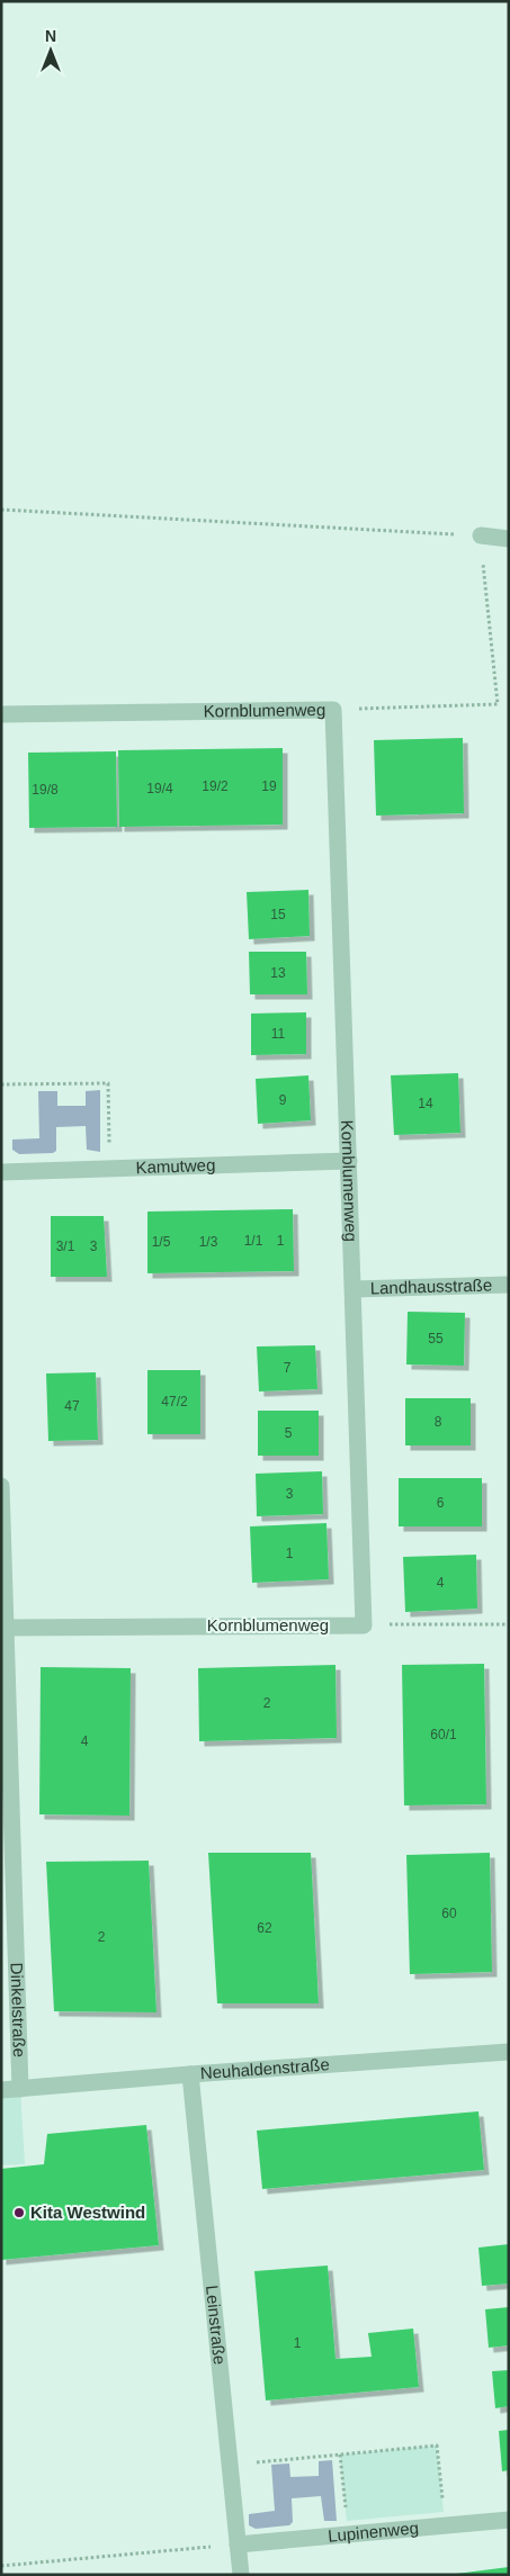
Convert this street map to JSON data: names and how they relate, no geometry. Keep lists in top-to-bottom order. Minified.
{"streets":{"street":["Kornblumenweg","Kamutweg","Landhausstraße","Dinkelstraße","Neuhaldenstraße","Leinstraße","Lupinenweg"]},"crossings":[["Kornblumenweg","Kamutweg"],["Kornblumenweg","Landhausstraße"],["Kornblumenweg","Dinkelstraße"],["Dinkelstraße","Neuhaldenstraße"],["Neuhaldenstraße","Leinstraße"],["Leinstraße","Lupinenweg"]],"places":["Kita Westwind"],"house_numbers":["19/2","19","19/4","19/8","15","13","11","9","14","1/1","1","1/5","1/3","3/1","3","55","7","47/2","47","8","5","3","6","1","4","2","60/1","4","60","62","2","1"],"north":"top"}
